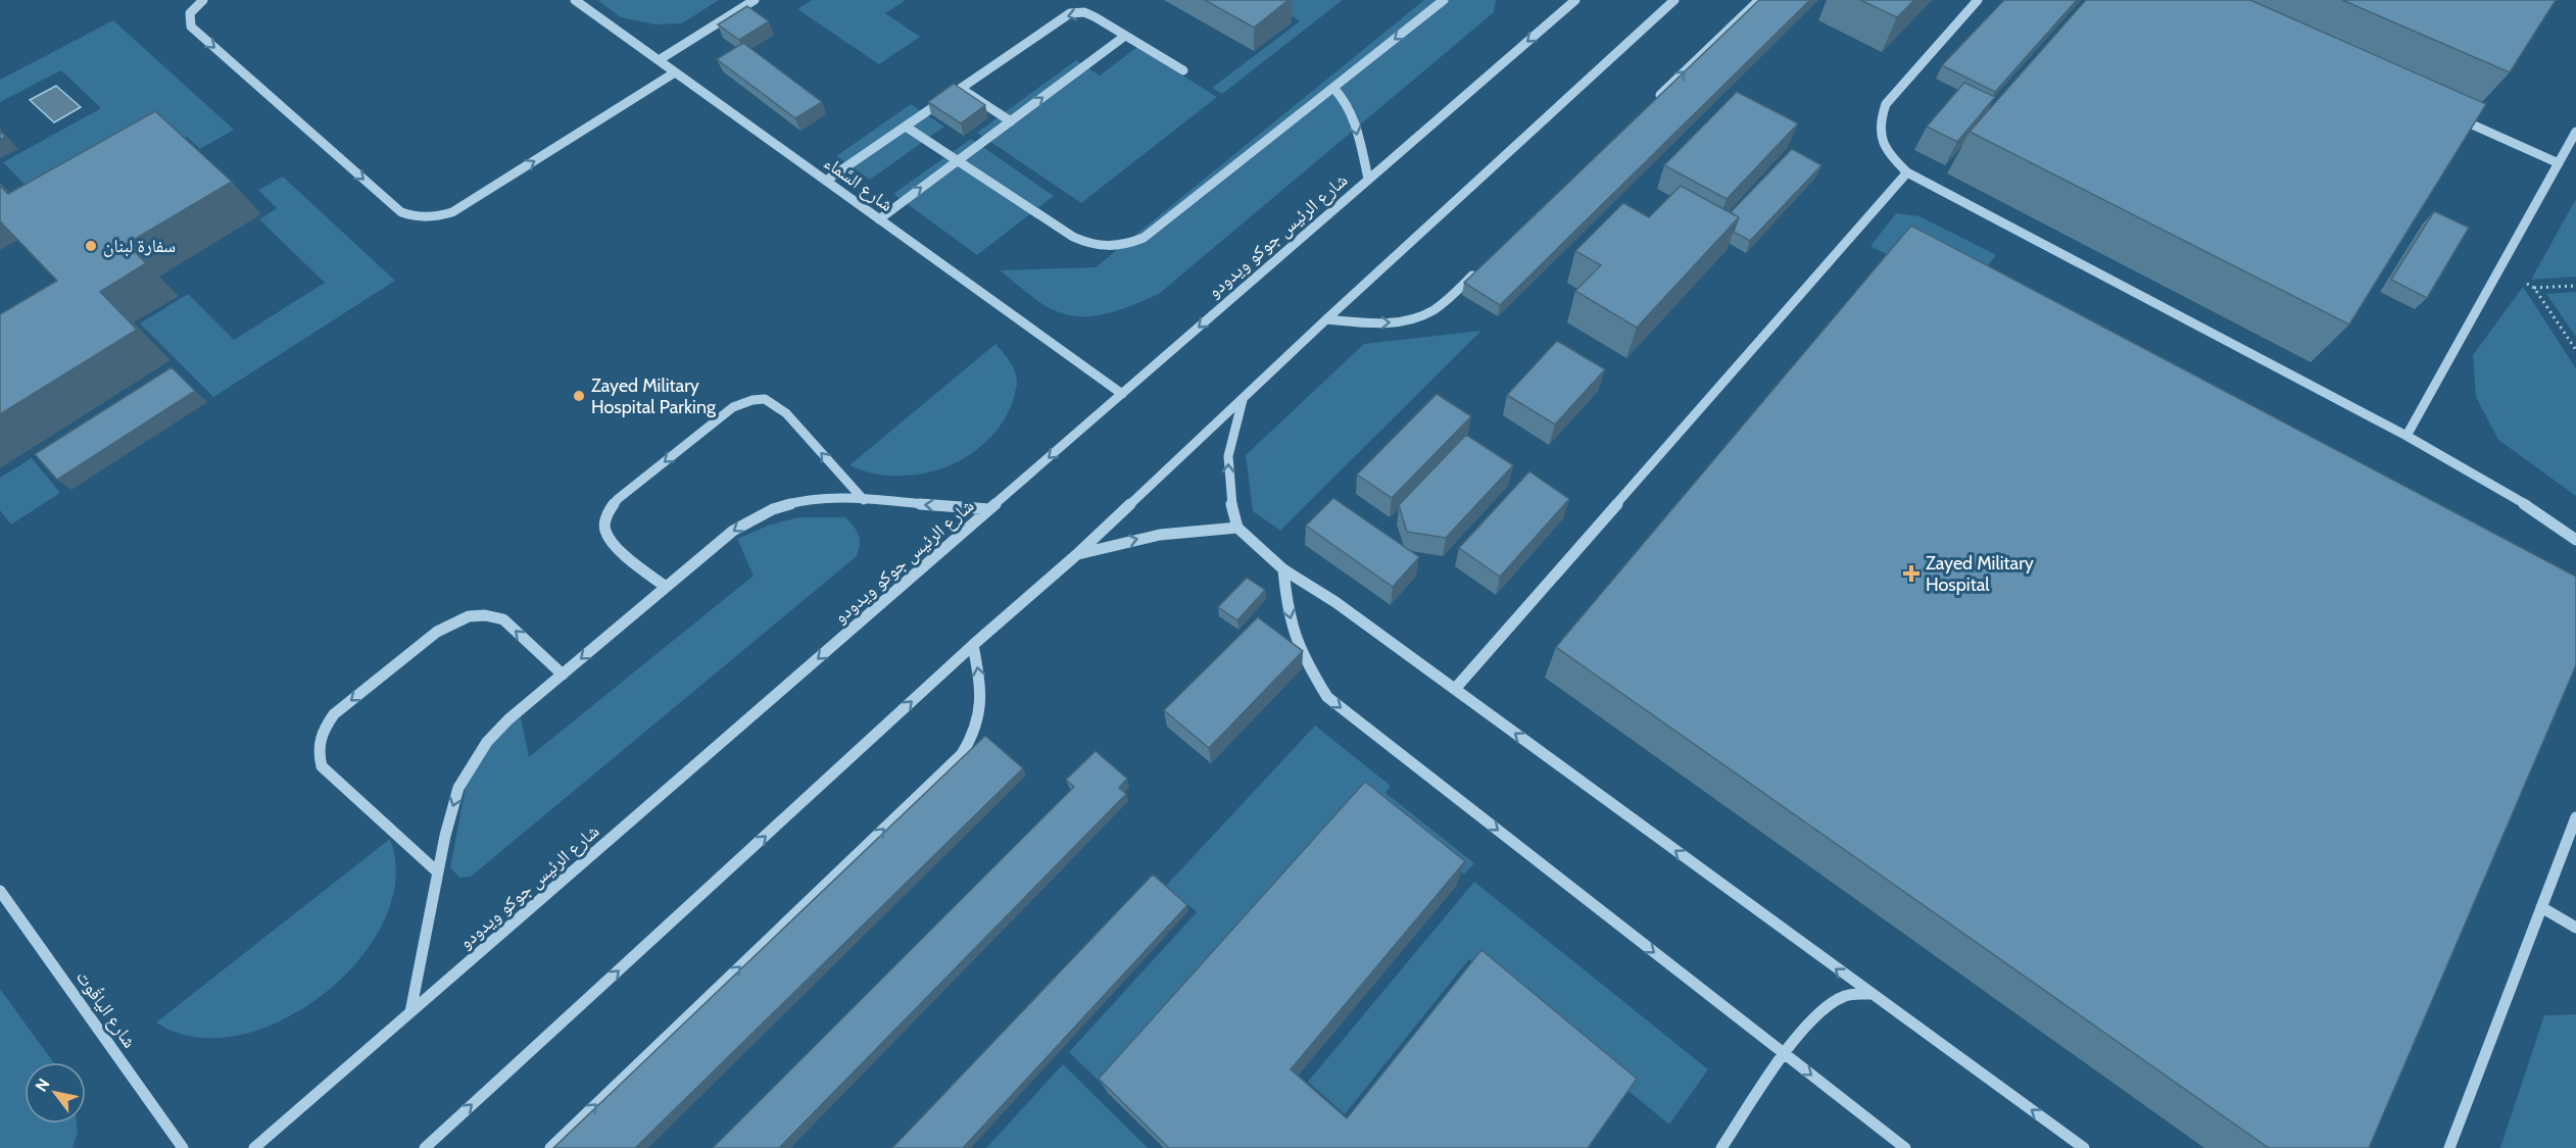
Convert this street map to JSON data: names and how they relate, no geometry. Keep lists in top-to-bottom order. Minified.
{"streets":{"street":["شارع السَّماء","شارع الرئيس جوكو ويدودو","شارع الياقُوت"]},"crossings":[["شارع السَّماء","شارع الرئيس جوكو ويدودو"]],"places":{"other":["سفارة لبنان","Zayed Military Hospital Parking"],"health":["Zayed Military Hospital"]},"north":"top left"}
